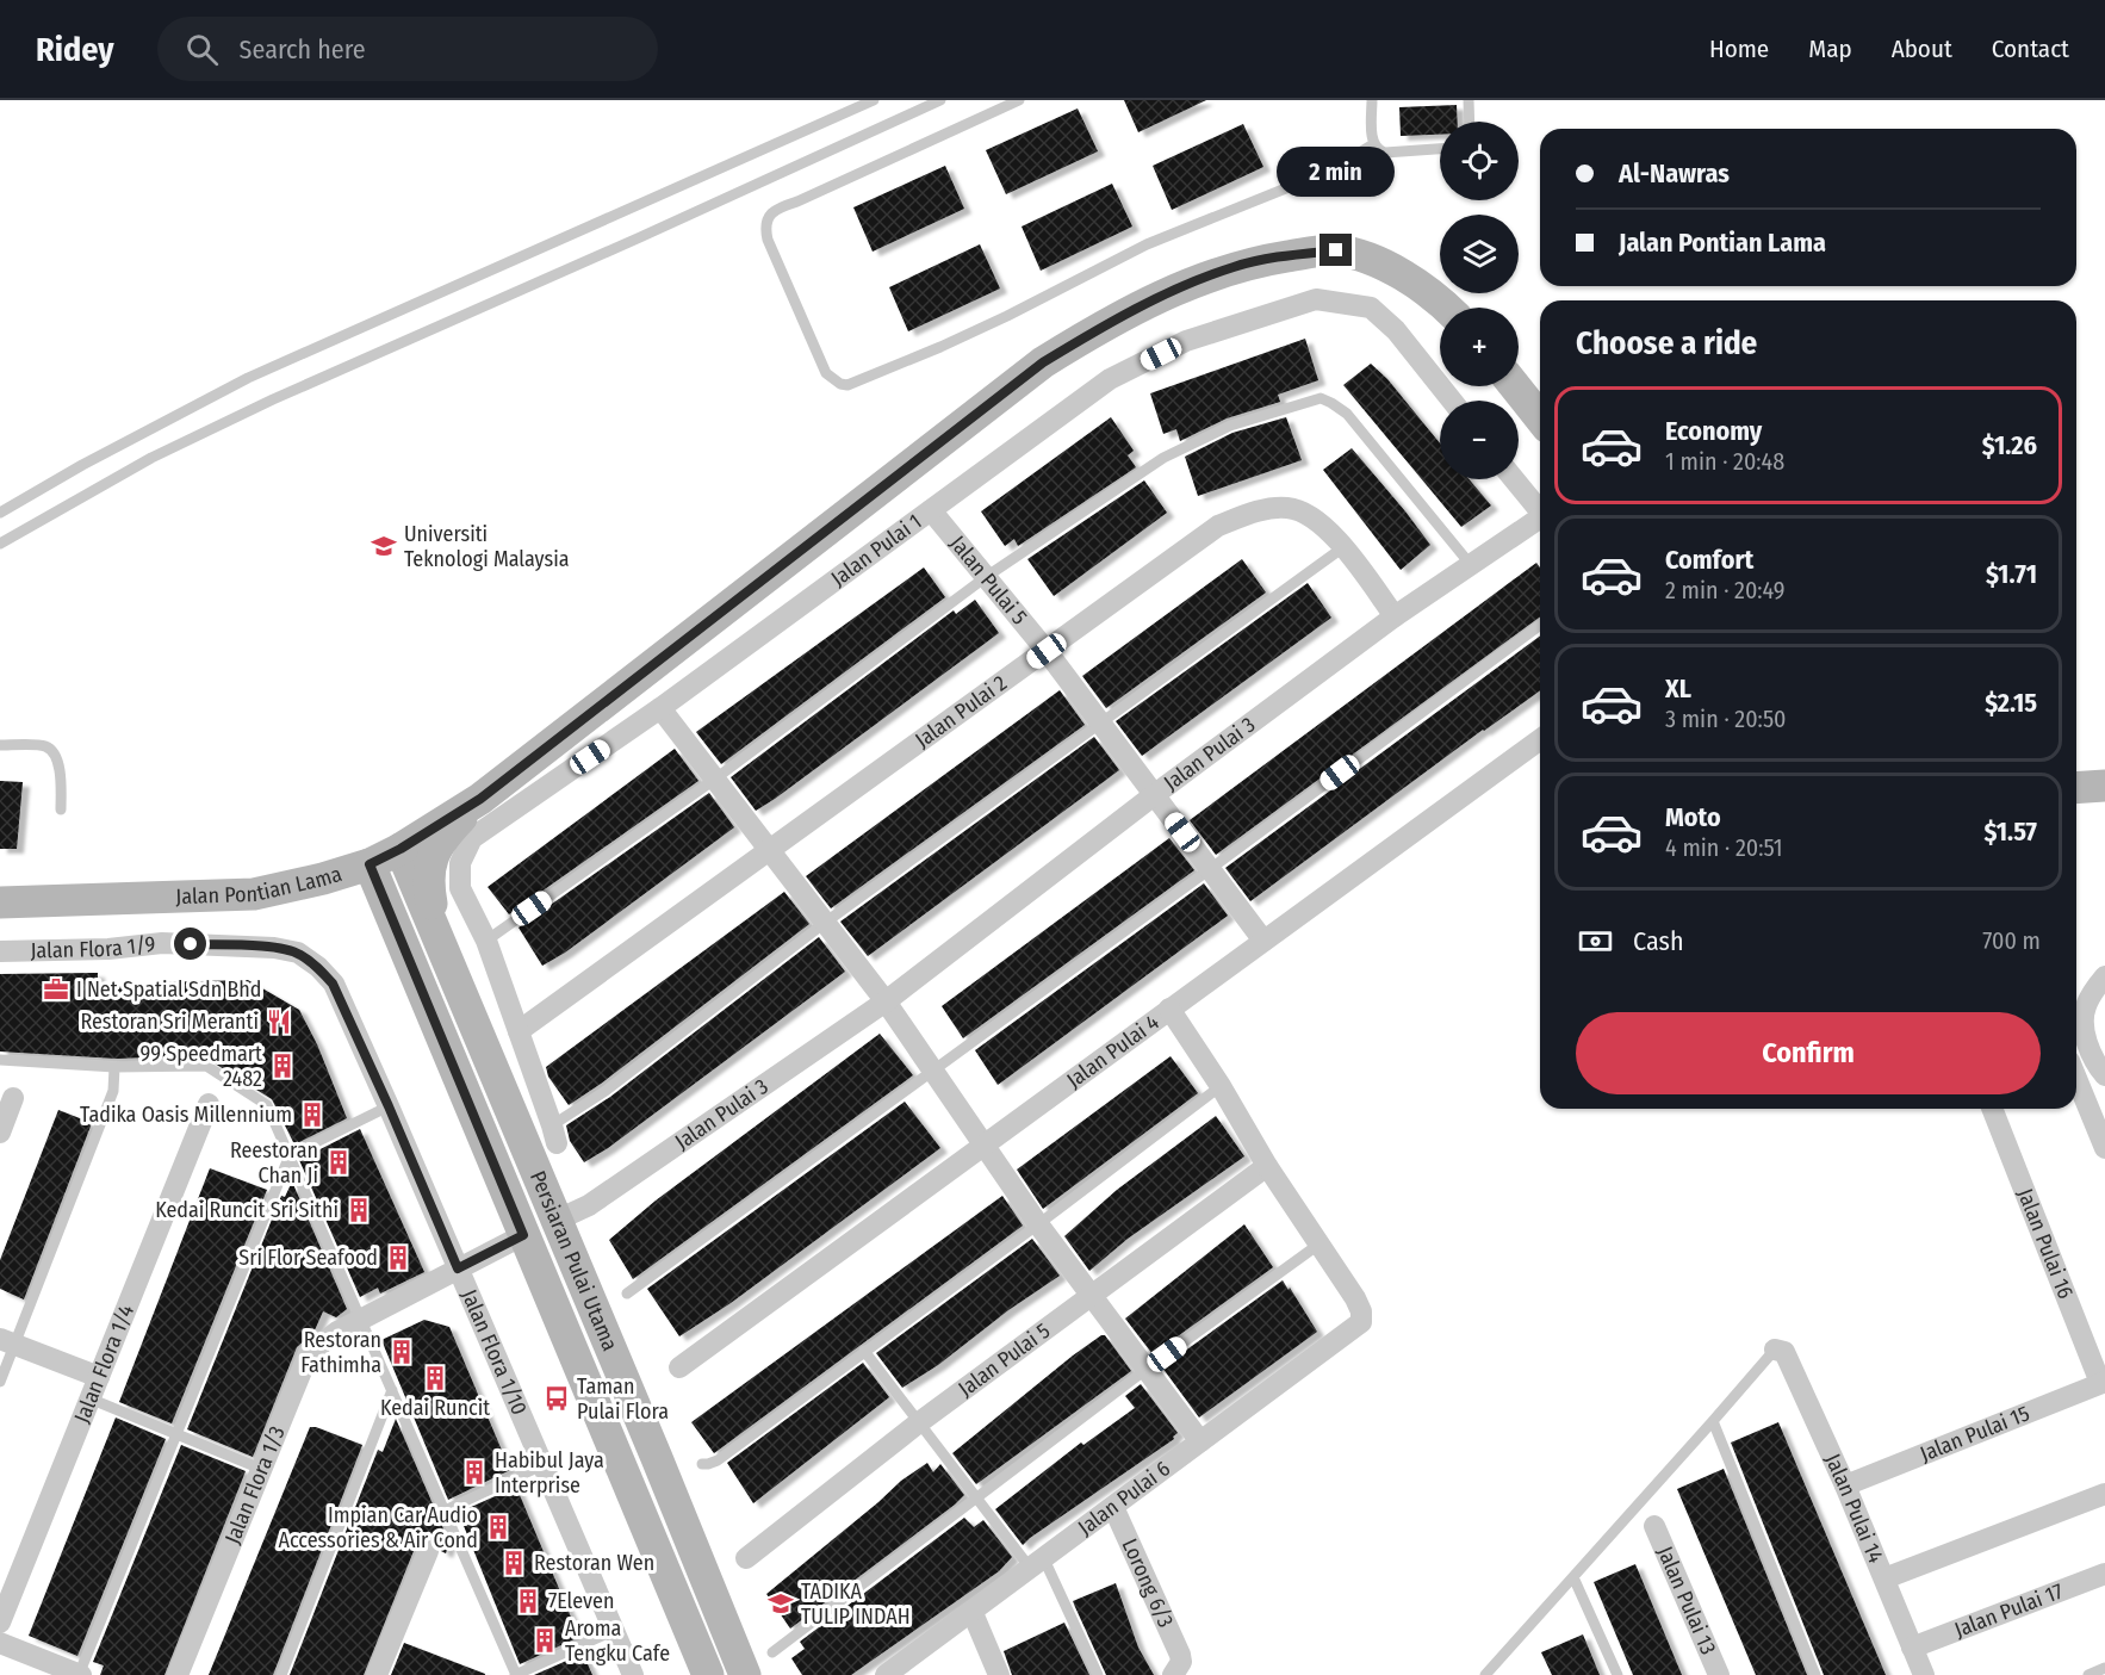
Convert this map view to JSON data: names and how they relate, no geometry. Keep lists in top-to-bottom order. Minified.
{"streets":{"main road":["Jalan Pontian Lama","Persiaran Pulai Utama"],"street":["Jalan Pulai 1","Jalan Pulai 5","Jalan Pulai 2","Jalan Pulai 3","Jalan Flora 1/9","Jalan Pulai 4","Jalan Pulai 16","Jalan Flora 1/10","Jalan Flora 1/4","Jalan Pulai 15","Jalan Flora 1/3","Jalan Pulai 6","Jalan Pulai 14","Lorong 6/3","Jalan Pulai 13","Jalan Pulai 17"]},"crossings":[["Jalan Pulai 1","Jalan Pulai 5"],["Jalan Pulai 1","Jalan Pulai 2"],["Jalan Pulai 5","Jalan Pulai 2"],["Jalan Pulai 5","Jalan Pulai 3"],["Jalan Pulai 5","Jalan Pulai 4"],["Jalan Pulai 2","Jalan Pulai 3"],["Jalan Pulai 3","Persiaran Pulai Utama"],["Jalan Pontian Lama","Persiaran Pulai Utama"],["Jalan Flora 1/9","Jalan Flora 1/10"],["Jalan Flora 1/9","Jalan Flora 1/3"],["Jalan Pulai 16","Jalan Pulai 15"],["Persiaran Pulai Utama","Jalan Flora 1/3"],["Jalan Flora 1/10","Jalan Flora 1/3"],["Jalan Pulai 15","Jalan Pulai 14"],["Jalan Pulai 6","Lorong 6/3"],["Jalan Pulai 14","Jalan Pulai 17"]],"places":{"school or university":["Universiti Teknologi Malaysia","TADIKA TULIP INDAH"],"office":["I Net Spatial Sdn Bhd"],"restaurant":["Restoran Sri Meranti"],"building":["99 Speedmart 2482","Tadika Oasis Millennium","Reestoran Chan Ji","Kedai Runcit Sri Sithi","Sri Flor Seafood","Restoran Fathimha","Kedai Runcit","Habibul Jaya Interprise","Impian Car Audio Accessories & Air Cond","Restoran Wen","7Eleven","Aroma Tengku Cafe"],"bus stop":["Taman Pulai Flora"]},"page":{"header":"Ridey","search":"Search here","nav":["Home","Map","About","Contact"],"map_buttons":["+","−"],"banner":["Al-Nawras","Jalan Pontian Lama"],"bubble":"2 min","heading":"Choose a ride","list":[{"name":"Economy","note":"1 min · 20:48","value":"$1.26"},{"name":"Comfort","note":"2 min · 20:49","value":"$1.71"},{"name":"XL","note":"3 min · 20:50","value":"$2.15"},{"name":"Moto","note":"4 min · 20:51","value":"$1.57"}],"pay":["Cash","700 m"],"buttons":"Confirm"}}
